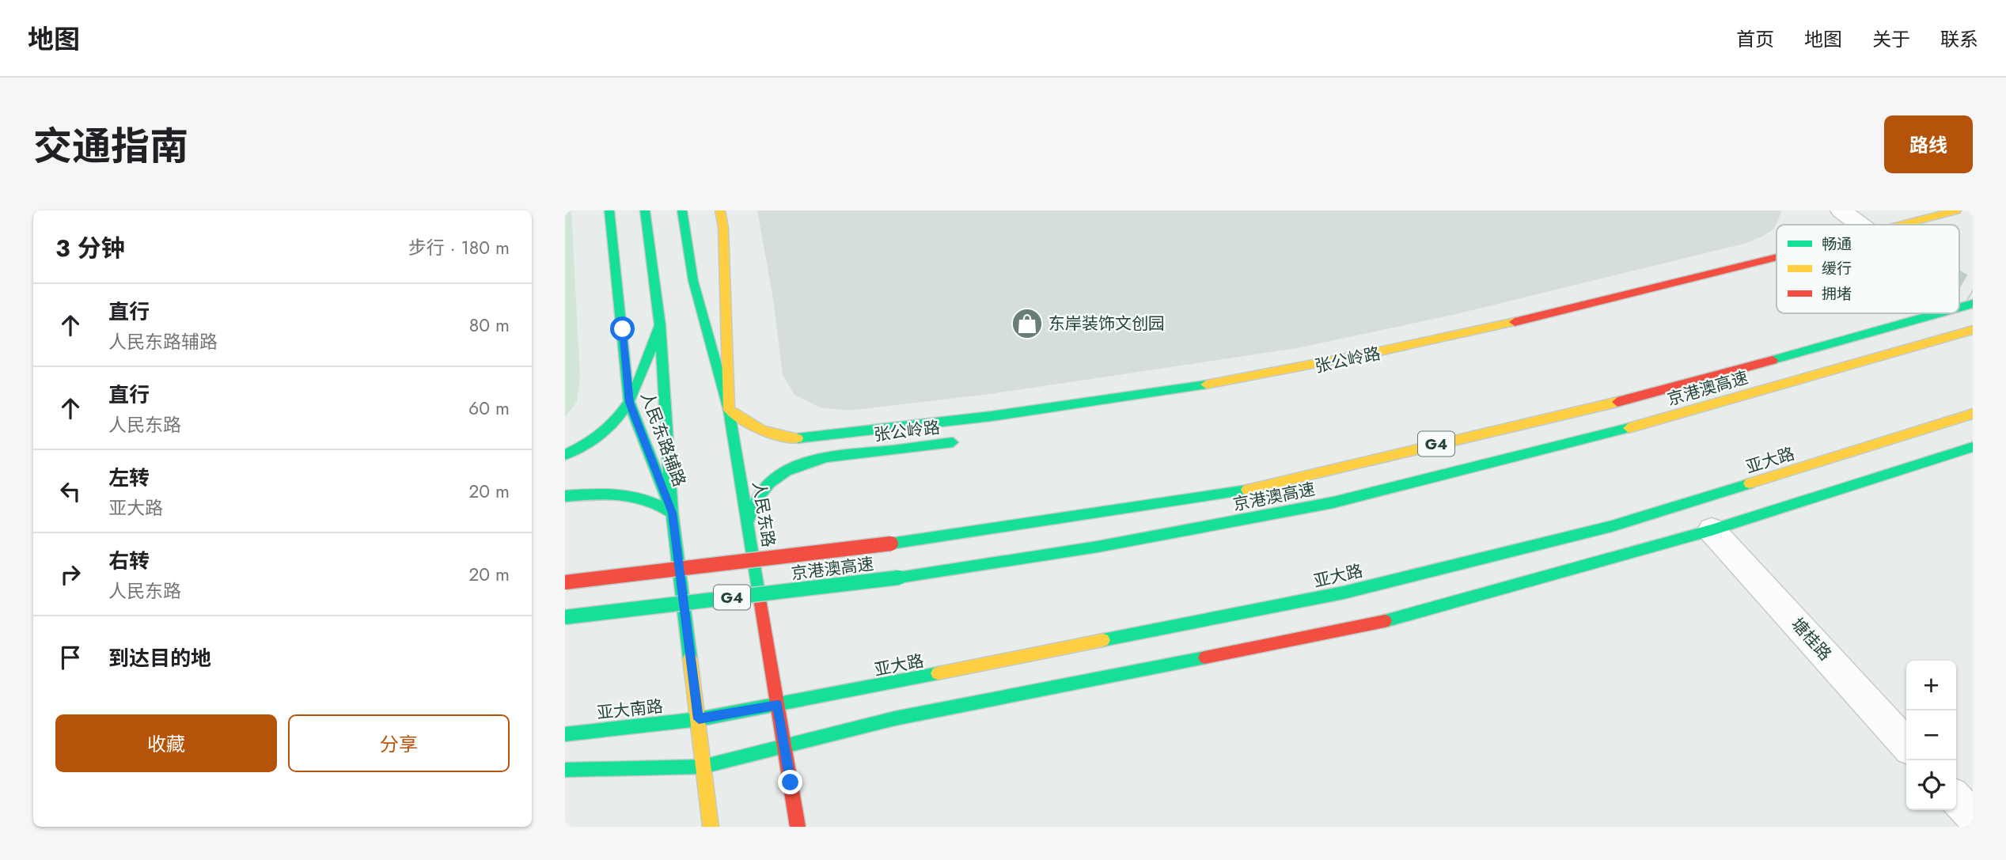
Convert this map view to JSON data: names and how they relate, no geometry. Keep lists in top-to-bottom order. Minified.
{"streets":{"main road":["张公岭路","京港澳高速","人民东路辅路","G4","亚大路","人民东路","亚大南路"],"street":["塘桂路"]},"crossings":[["张公岭路","人民东路"],["亚大路","人民东路"],["亚大路","亚大南路"]],"places":{"shop":["东岸装饰文创园"]},"legend":["畅通","缓行","拥堵"],"page":{"header":"地图","nav":["首页","地图","关于","联系"],"title":"交通指南","buttons":["路线",["收藏","分享"]],"heading":["3 分钟","步行 · 180 m"],"list":[["直行","人民东路辅路","80 m"],["直行","人民东路","60 m"],["左转","亚大路","20 m"],["右转","人民东路","20 m"],"到达目的地"],"map_buttons":["+","−"]}}
